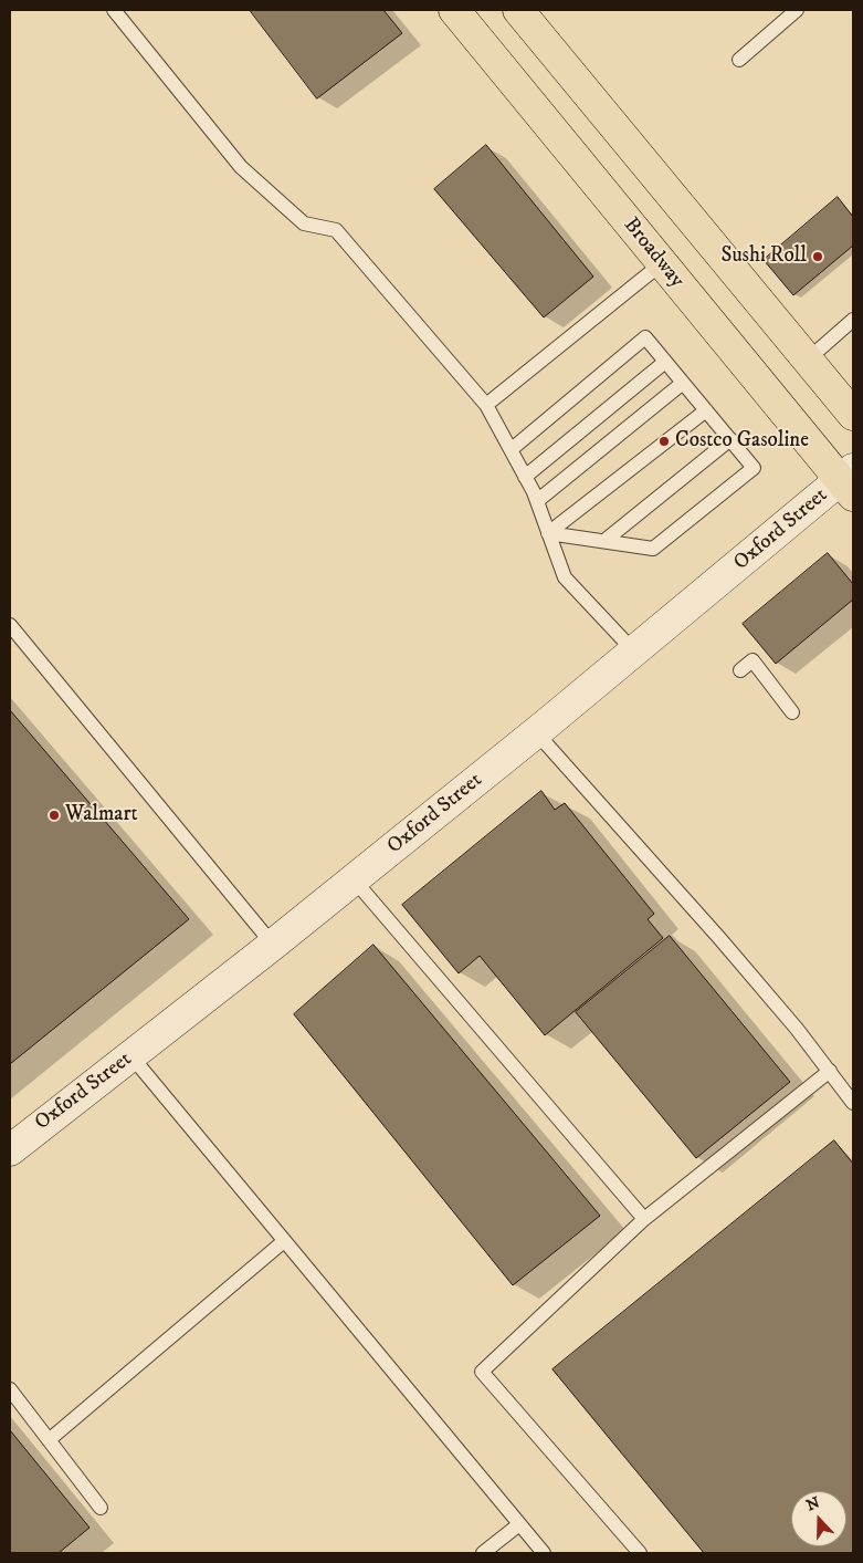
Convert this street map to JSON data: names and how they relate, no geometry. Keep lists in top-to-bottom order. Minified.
{"streets":{"main road":["Broadway"],"street":["Oxford Street"]},"crossings":[["Broadway","Oxford Street"]],"places":["Sushi Roll","Costco Gasoline","Walmart"],"north":"top"}
